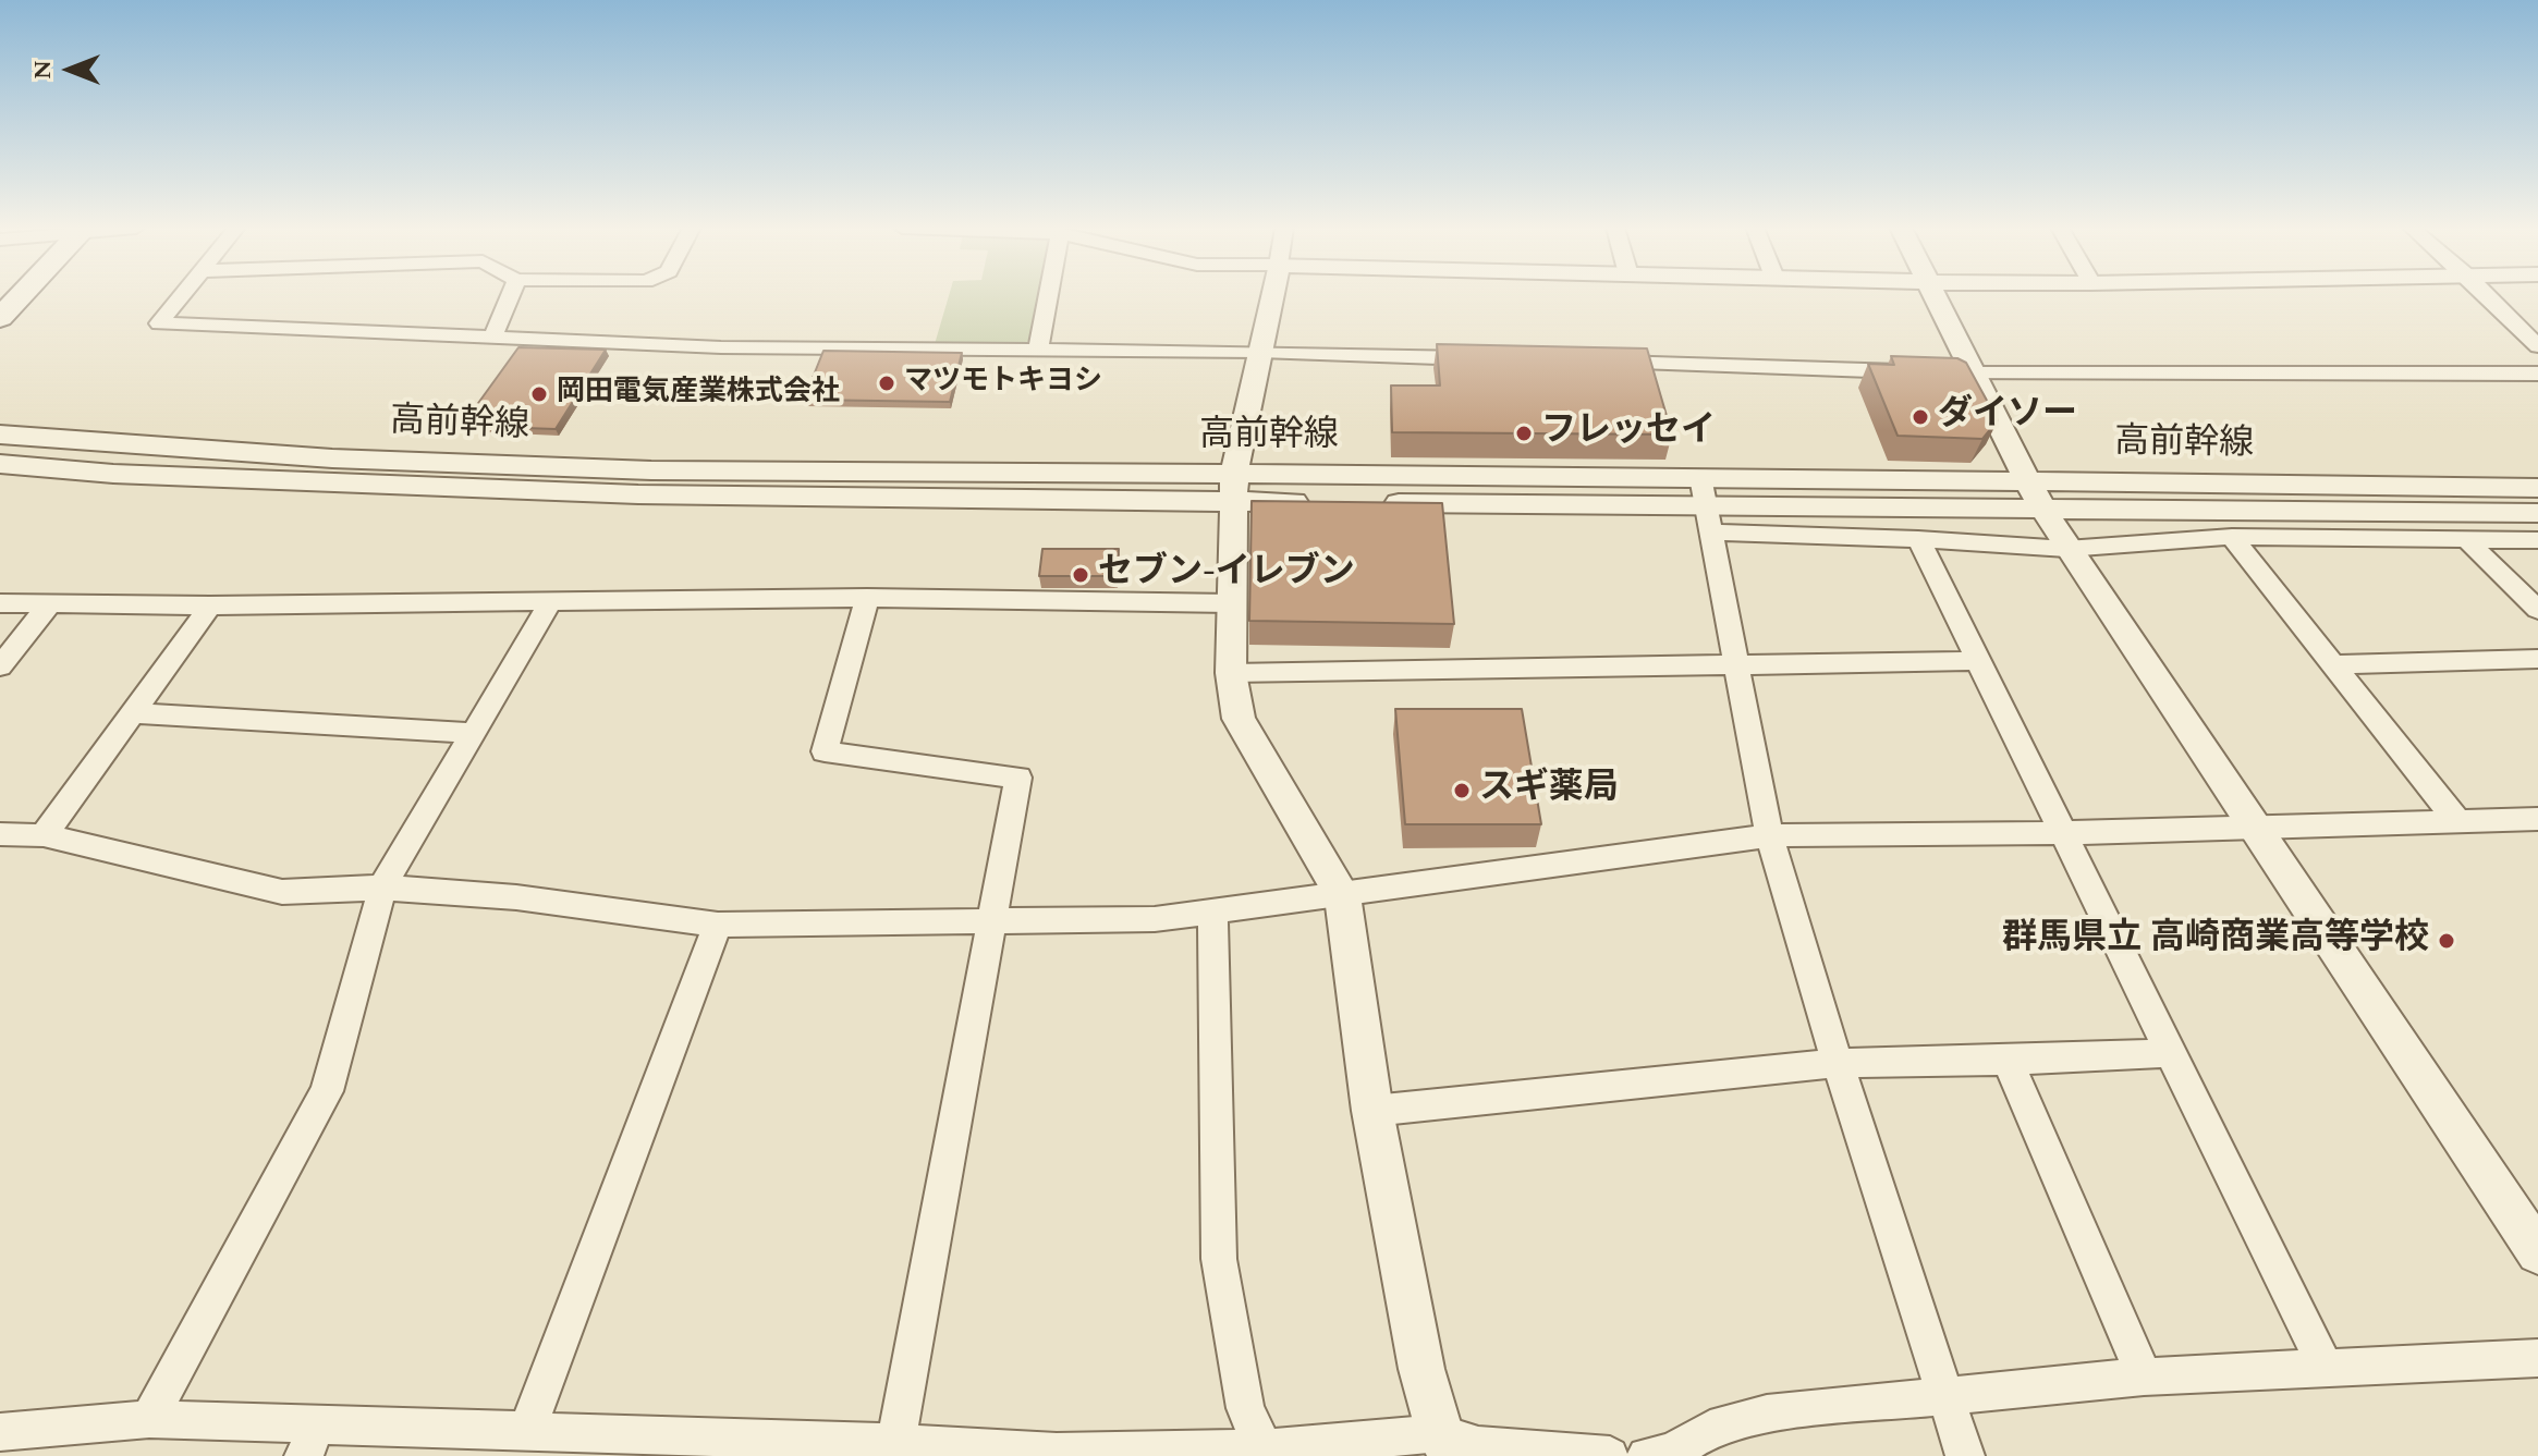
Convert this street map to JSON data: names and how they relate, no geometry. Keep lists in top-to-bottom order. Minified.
{"streets":{"street":["高前幹線"]},"places":["マツモトキヨシ","岡田電気産業株式会社","ダイソー","フレッセイ","セブン-イレブン","スギ薬局","群馬県立 高崎商業高等学校"],"north":"left"}
